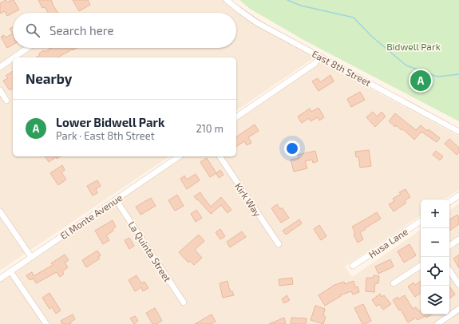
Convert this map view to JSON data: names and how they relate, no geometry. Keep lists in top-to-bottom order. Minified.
{"streets":{"street":["East 8th Street","Kirk Way","El Monte Avenue","Husa Lane","La Quinta Street"]},"crossings":[["El Monte Avenue","La Quinta Street"]],"parks":["Bidwell Park"],"page":{"search":"Search here","heading":"Nearby","pins":"A","list":[{"mark":"A","name":"Lower Bidwell Park","note":"Park · East 8th Street","value":"210 m"}],"map_buttons":["+","−"]}}
